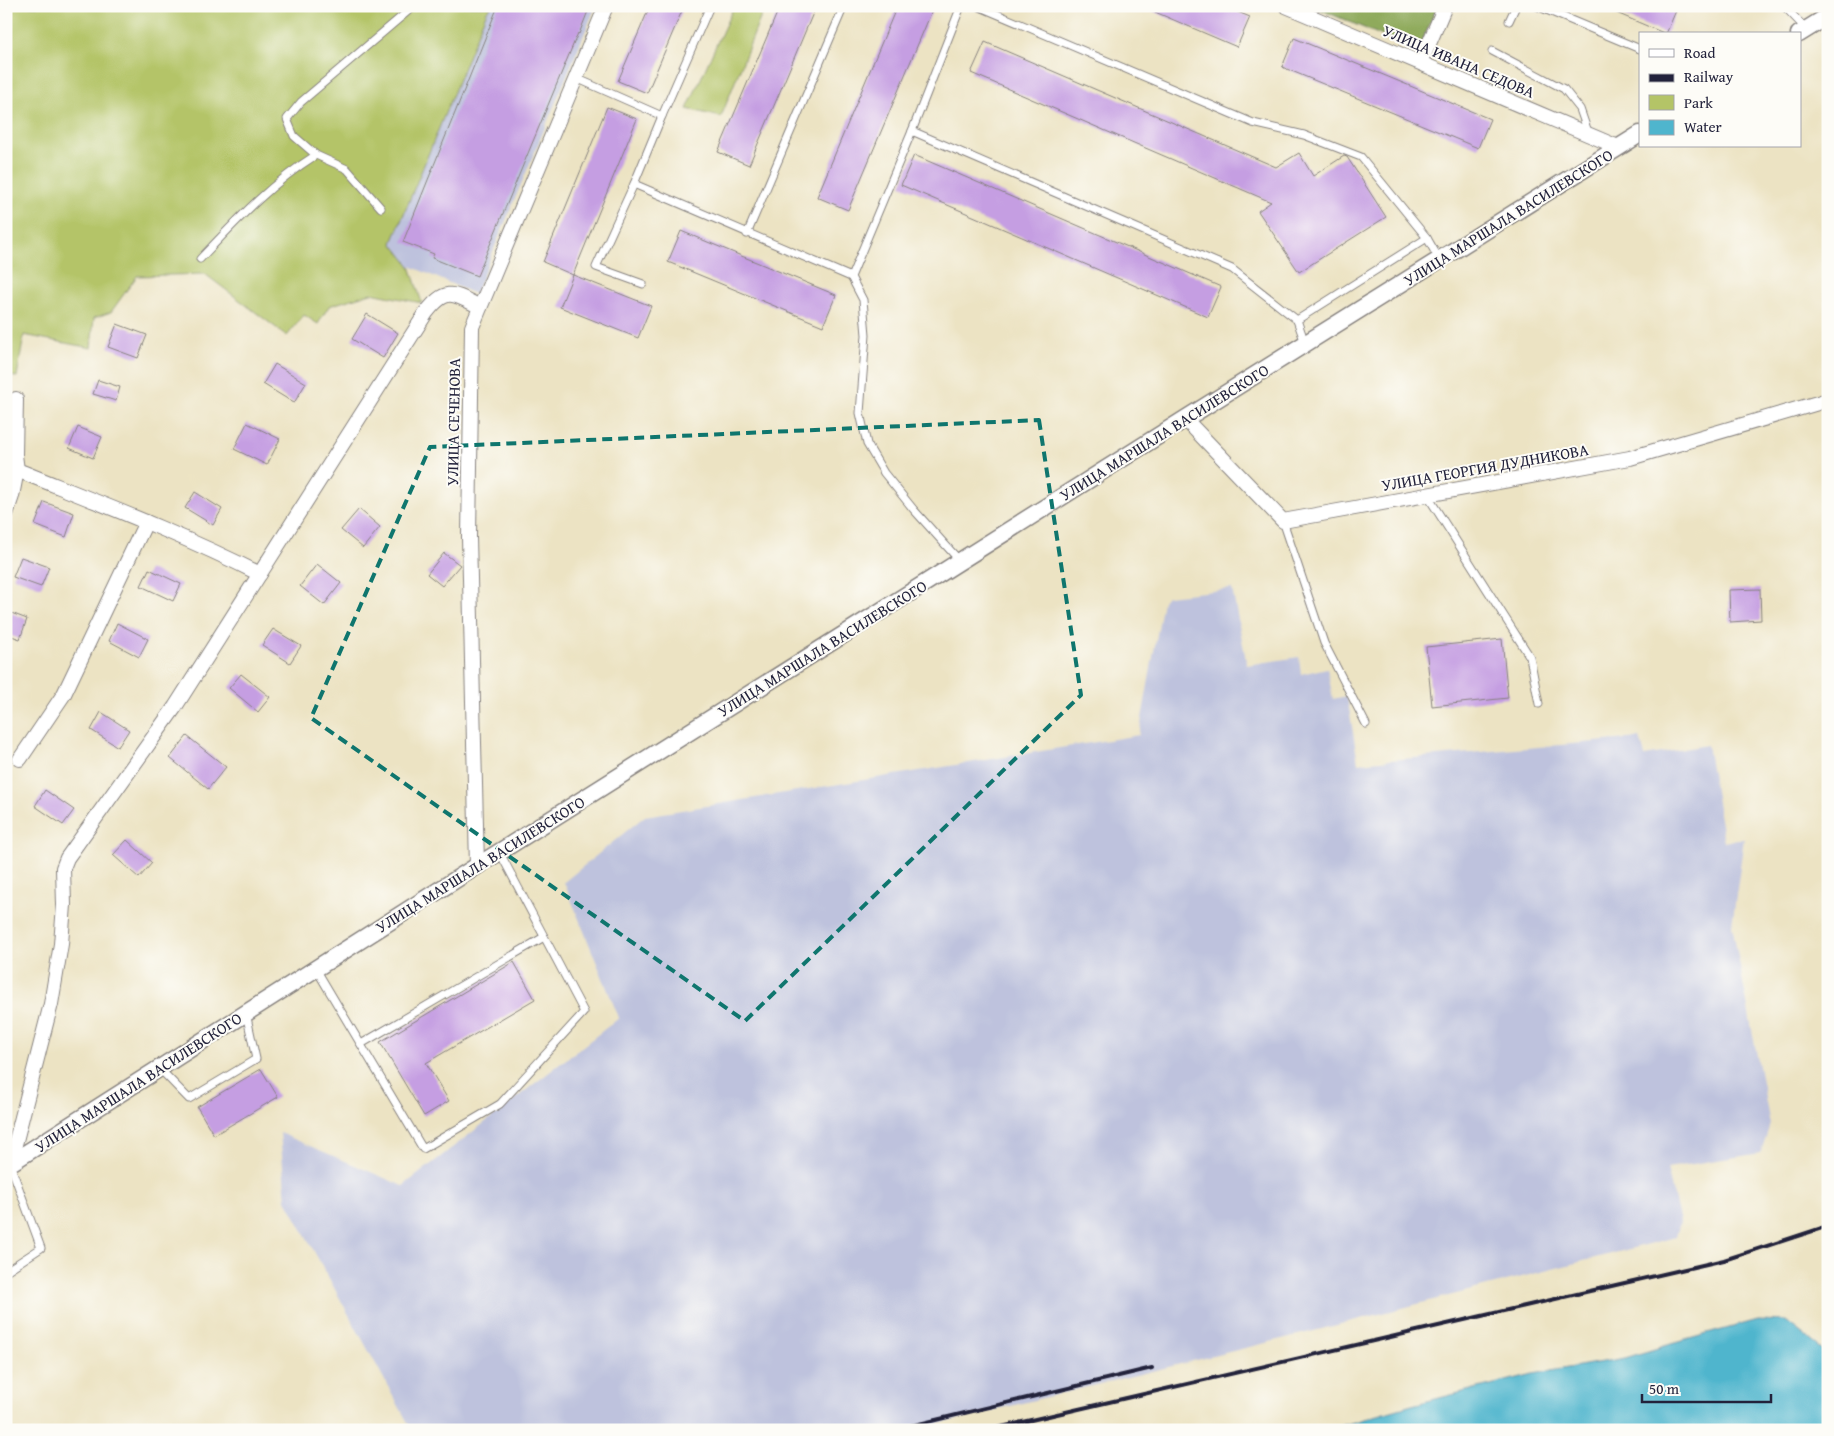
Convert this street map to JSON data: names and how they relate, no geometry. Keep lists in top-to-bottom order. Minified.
{"streets":{"street":["УЛИЦА ИВАНА СЕДОВА","УЛИЦА МАРШАЛА ВАСИЛЕВСКОГО","УЛИЦА СЕЧЕНОВА","УЛИЦА ГЕОРГИЯ ДУДНИКОВА"]},"crossings":[["УЛИЦА ИВАНА СЕДОВА","УЛИЦА МАРШАЛА ВАСИЛЕВСКОГО"],["УЛИЦА МАРШАЛА ВАСИЛЕВСКОГО","УЛИЦА СЕЧЕНОВА"]],"legend":["Road","Railway","Park","Water"],"scale_bar":"50 m"}
